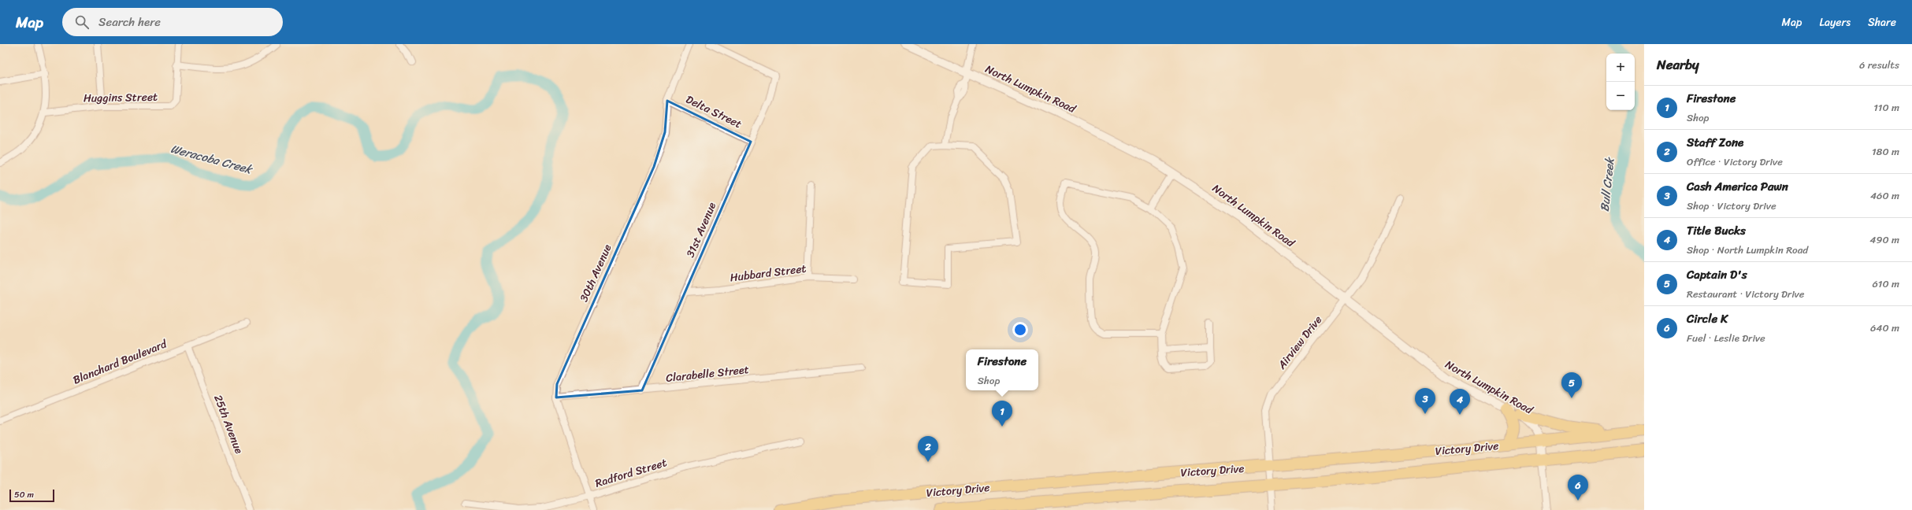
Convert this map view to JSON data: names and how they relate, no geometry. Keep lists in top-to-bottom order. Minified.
{"streets":{"highway":["Victory Drive"],"street":["North Lumpkin Road","Huggins Street","Delta Street","31st Avenue","30th Avenue","Hubbard Street","Airview Drive","Blanchard Boulevard","Clarabelle Street","25th Avenue","Radford Street"]},"crossings":[["North Lumpkin Road","Airview Drive"],["North Lumpkin Road","Victory Drive"],["Delta Street","31st Avenue"],["Delta Street","30th Avenue"],["31st Avenue","Hubbard Street"],["31st Avenue","Clarabelle Street"],["30th Avenue","Clarabelle Street"],["30th Avenue","Radford Street"],["Airview Drive","Victory Drive"],["Blanchard Boulevard","25th Avenue"]],"water":["Weracoba Creek","Bull Creek"],"scale_bar":"50 m","page":{"header":"Map","search":"Search here","nav":["Map","Layers","Share"],"heading":["Nearby","6 results"],"map_buttons":["+","−"],"list":[{"mark":"1","name":"Firestone","note":"Shop","value":"110 m"},{"mark":"2","name":"Staff Zone","note":"Office · Victory Drive","value":"180 m"},{"mark":"3","name":"Cash America Pawn","note":"Shop · Victory Drive","value":"460 m"},{"mark":"4","name":"Title Bucks","note":"Shop · North Lumpkin Road","value":"490 m"},{"mark":"5","name":"Captain D's","note":"Restaurant · Victory Drive","value":"610 m"},{"mark":"6","name":"Circle K","note":"Fuel · Leslie Drive","value":"640 m"}],"popup":["Firestone","Shop"],"pins":["5","3","4","1","2","6"],"scale":"50 m"}}
